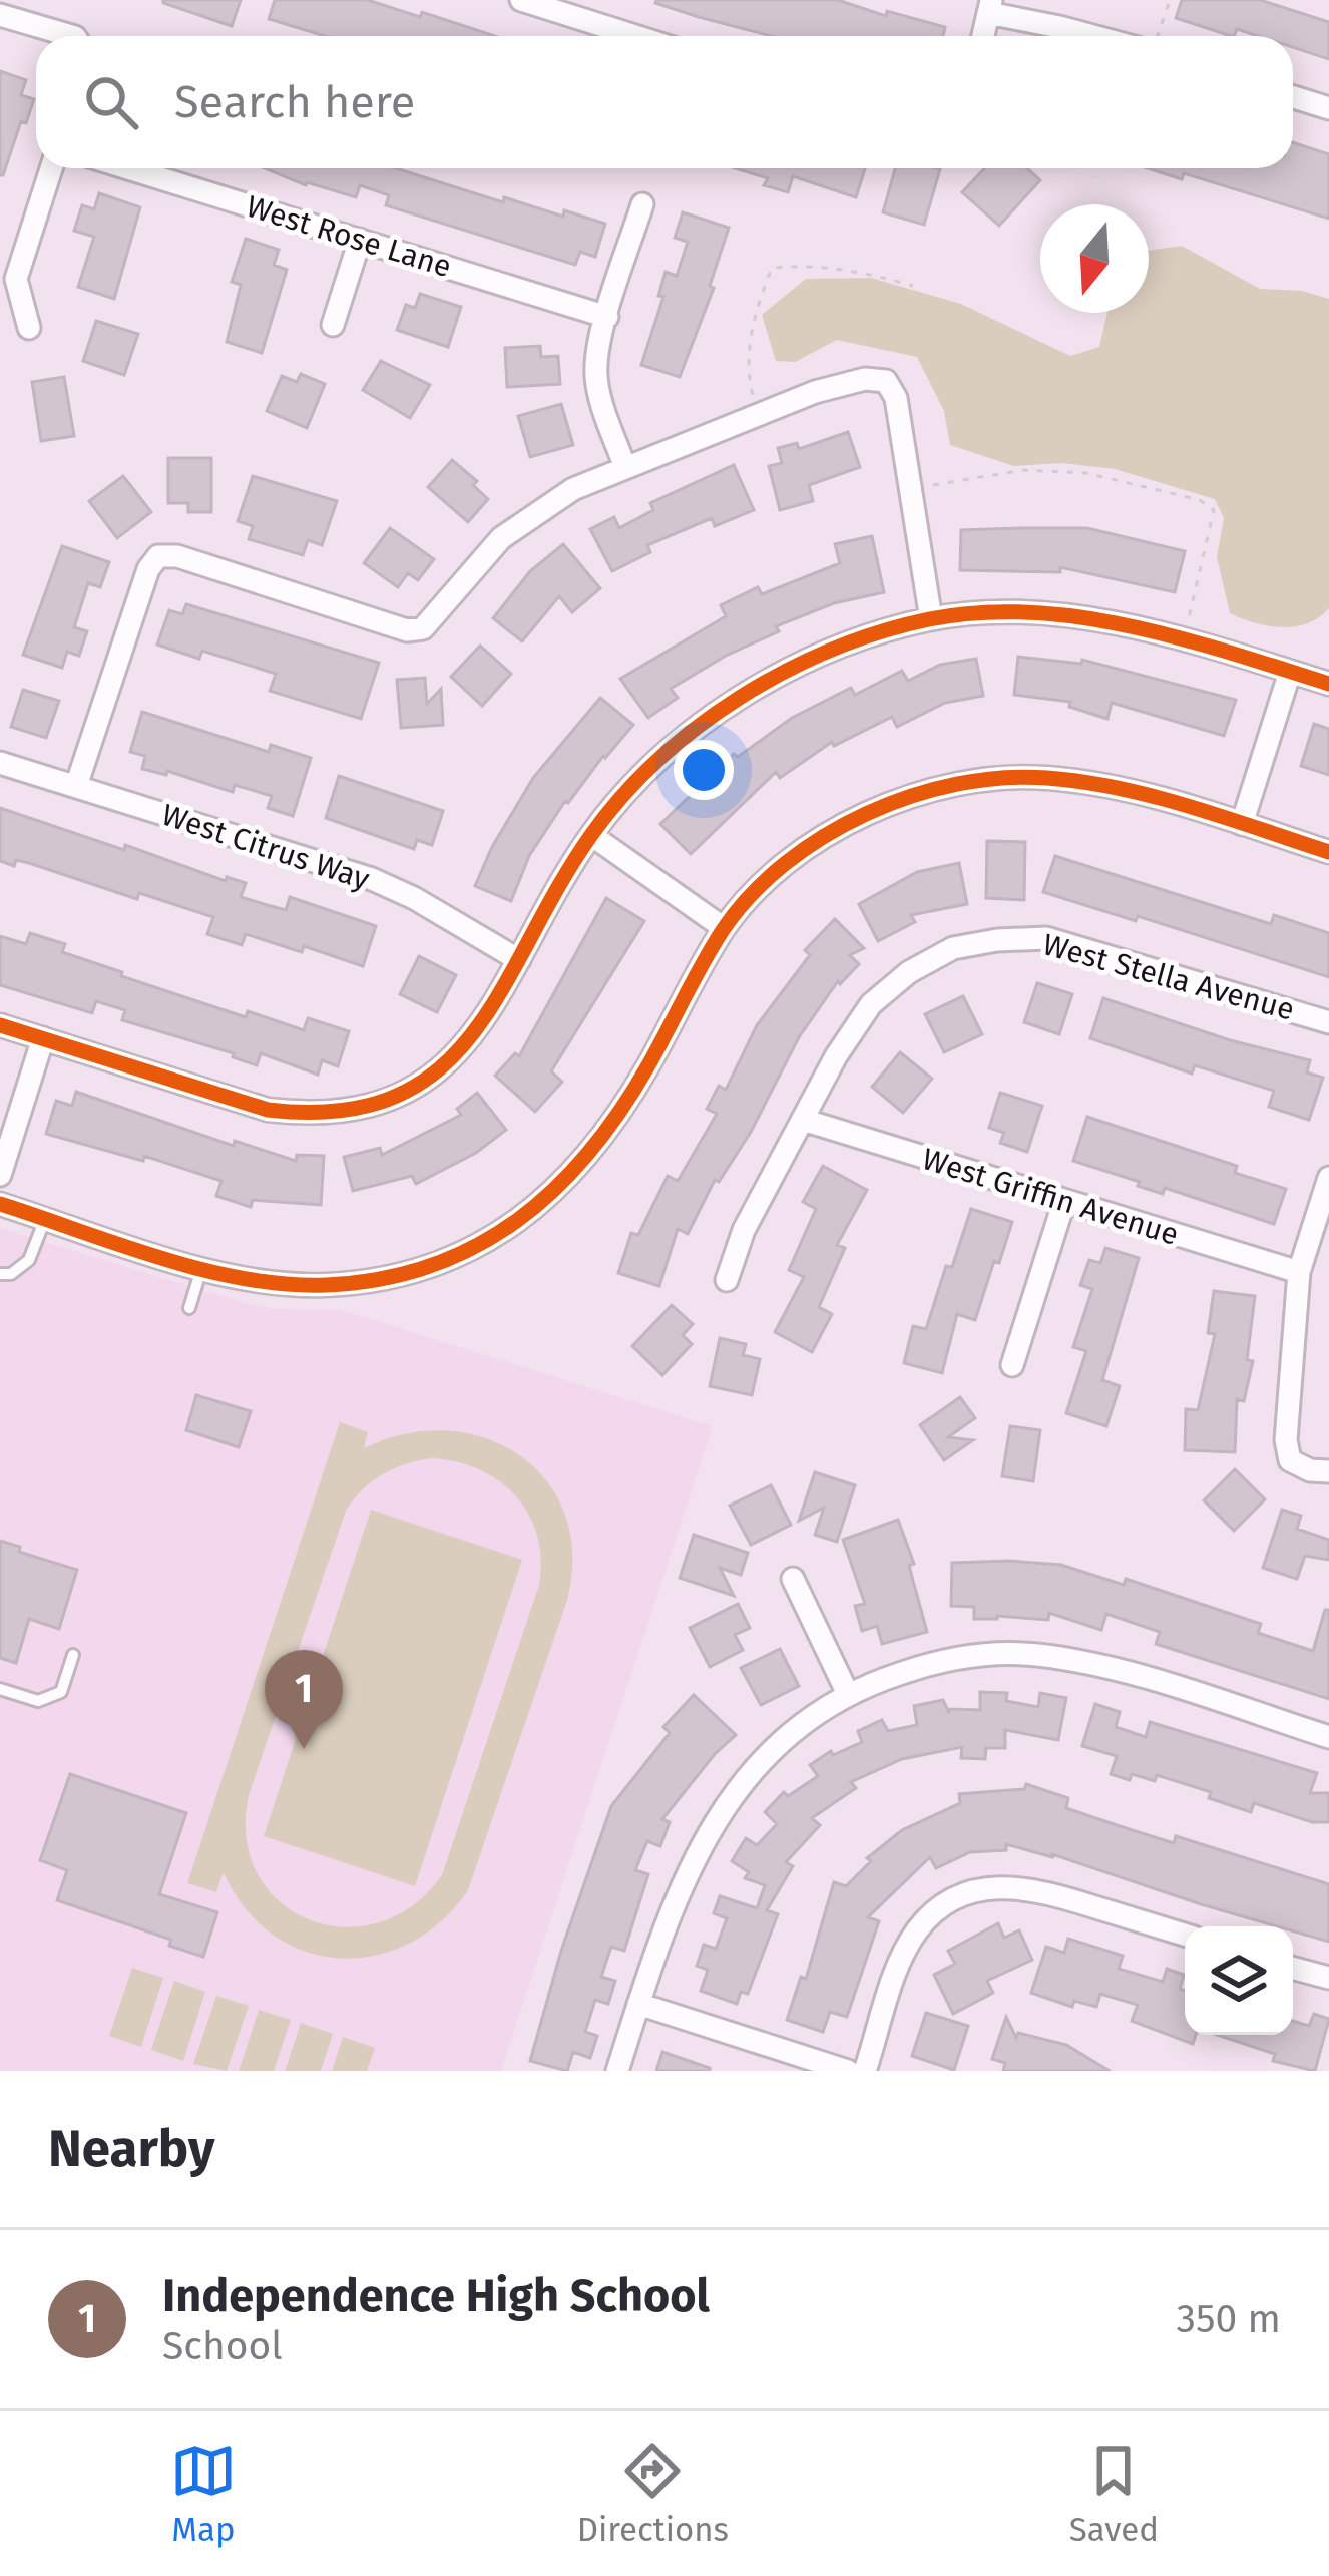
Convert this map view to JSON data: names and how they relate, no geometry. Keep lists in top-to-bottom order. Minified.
{"streets":{"street":["West Rose Lane","West Citrus Way","West Stella Avenue","West Griffin Avenue"]},"crossings":[["West Stella Avenue","West Griffin Avenue"]],"north":"bottom","page":{"search":"Search here","pins":"1","heading":"Nearby","list":[{"mark":"1","name":"Independence High School","note":"School","value":"350 m"}],"nav":["Map","Directions","Saved"]}}
